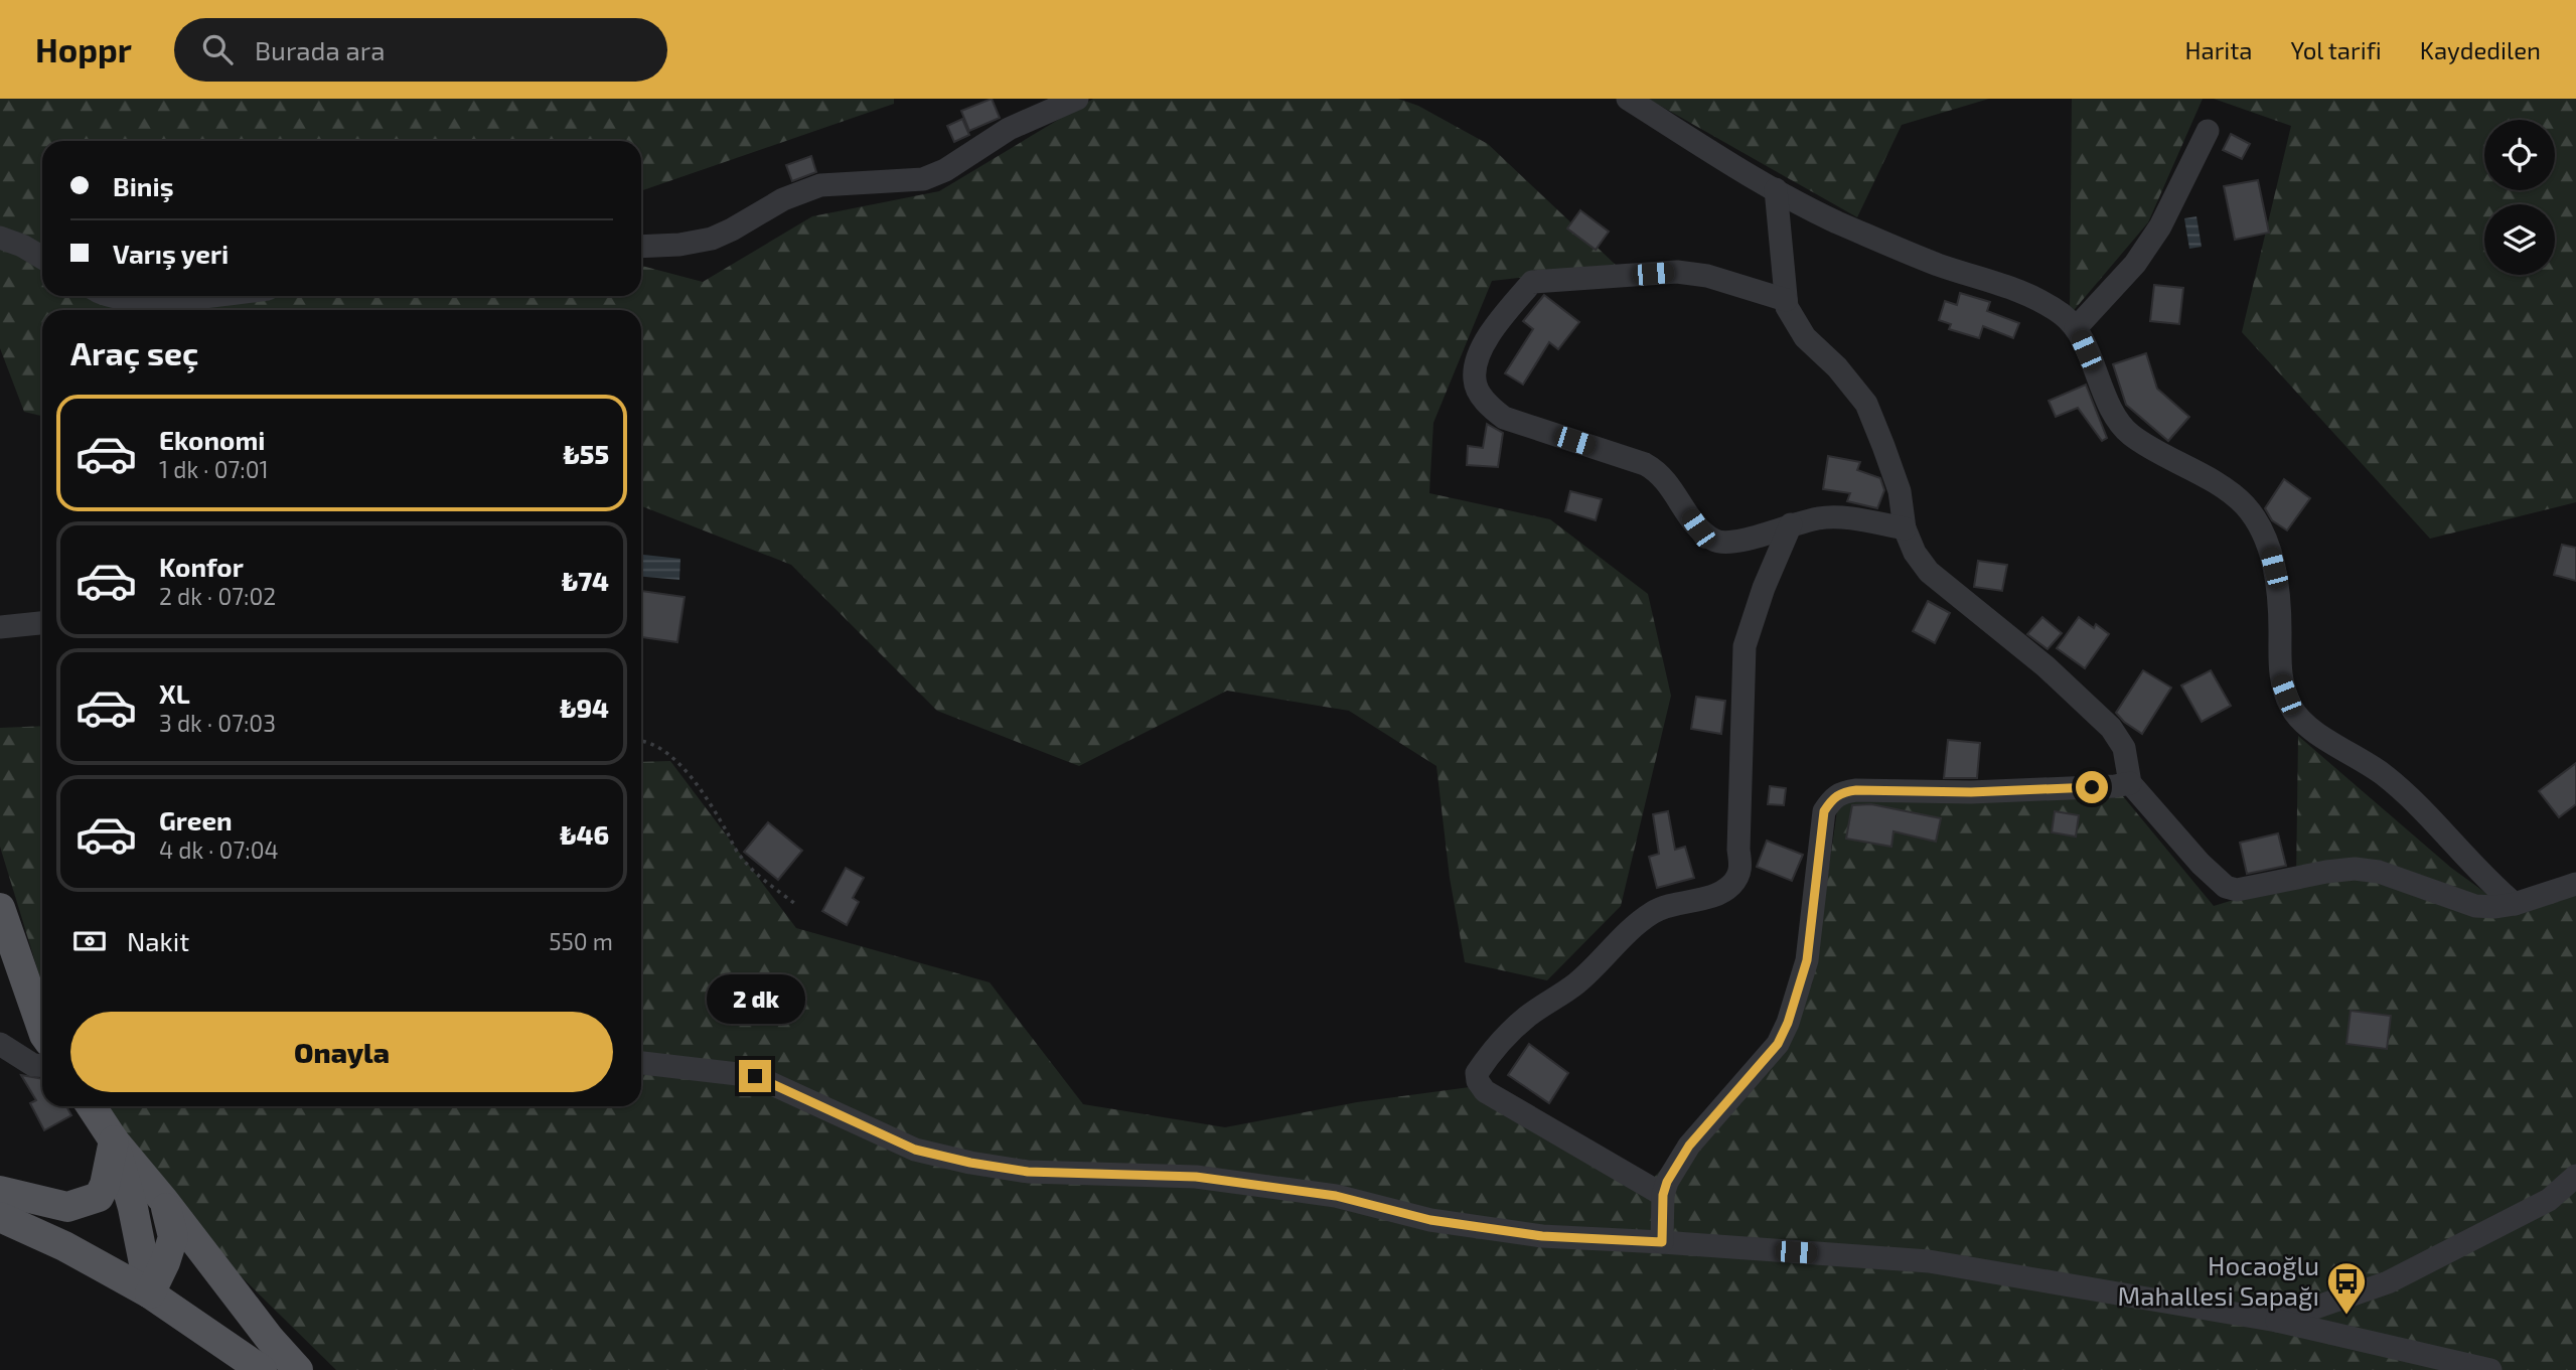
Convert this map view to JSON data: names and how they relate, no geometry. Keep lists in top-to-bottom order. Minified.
{"places":{"bus stop":["Hocaoğlu Mahallesi Sapağı"]},"page":{"header":"Hoppr","search":"Burada ara","nav":["Harita","Yol tarifi","Kaydedilen"],"banner":["Biniş","Varış yeri"],"heading":"Araç seç","list":[{"name":"Ekonomi","note":"1 dk · 07:01","value":"₺55"},{"name":"Konfor","note":"2 dk · 07:02","value":"₺74"},{"name":"XL","note":"3 dk · 07:03","value":"₺94"},{"name":"Green","note":"4 dk · 07:04","value":"₺46"}],"pay":["Nakit","550 m"],"bubble":"2 dk","buttons":"Onayla"}}
